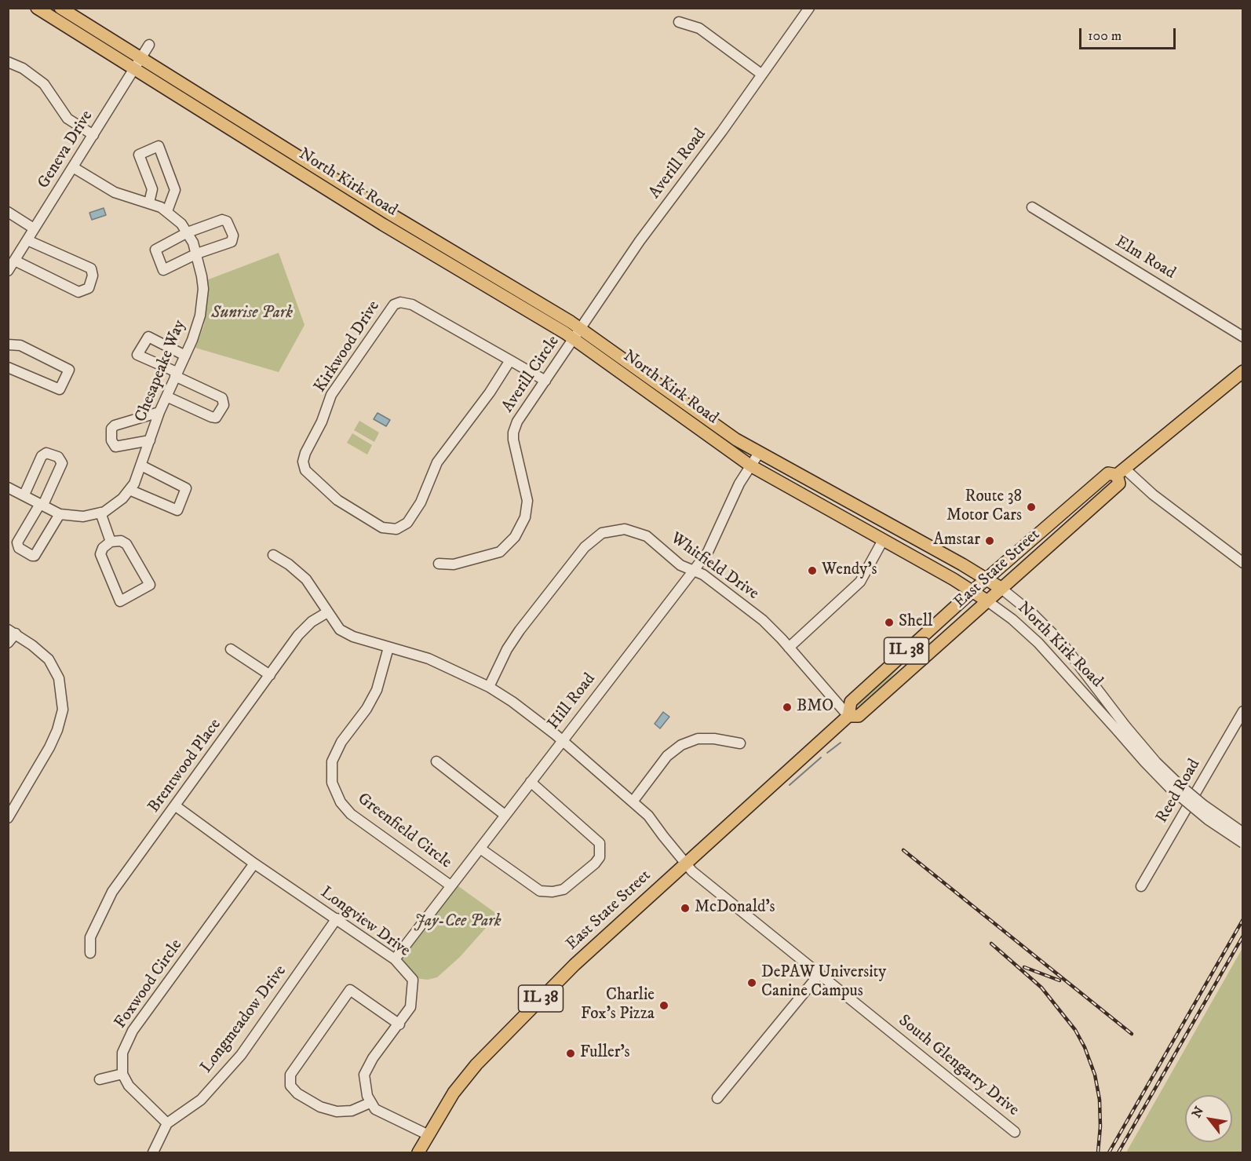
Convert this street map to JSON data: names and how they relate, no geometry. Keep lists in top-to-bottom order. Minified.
{"streets":{"main road":["North Kirk Road","East State Street","IL 38"],"street":["Geneva Drive","Averill Road","Elm Road","Kirkwood Drive","Chesapeake Way","Averill Circle","Whitfield Drive","Hill Road","Brentwood Place","Reed Road","Greenfield Circle","Longview Drive","Foxwood Circle","Longmeadow Drive","South Glengarry Drive"]},"crossings":[["Geneva Drive","North Kirk Road"],["Geneva Drive","Chesapeake Way"],["Averill Road","North Kirk Road"],["Averill Road","Averill Circle"],["North Kirk Road","Averill Circle"],["North Kirk Road","East State Street"],["North Kirk Road","Hill Road"],["Kirkwood Drive","Averill Circle"],["Whitfield Drive","East State Street"],["Whitfield Drive","Hill Road"],["Whitfield Drive","South Glengarry Drive"],["East State Street","South Glengarry Drive"],["Hill Road","Greenfield Circle"],["Hill Road","Longview Drive"],["Hill Road","South Glengarry Drive"],["Brentwood Place","Longview Drive"],["Brentwood Place","South Glengarry Drive"],["Greenfield Circle","South Glengarry Drive"],["Longview Drive","Foxwood Circle"],["Longview Drive","Longmeadow Drive"]],"parks":["Sunrise Park","Jay-Cee Park"],"places":["Route 38 Motor Cars","Amstar","Wendy's","Shell","BMO","McDonald's","DePAW University Canine Campus","Charlie Fox's Pizza","Fuller's"],"scale_bar":"100 m","north":"top left"}
